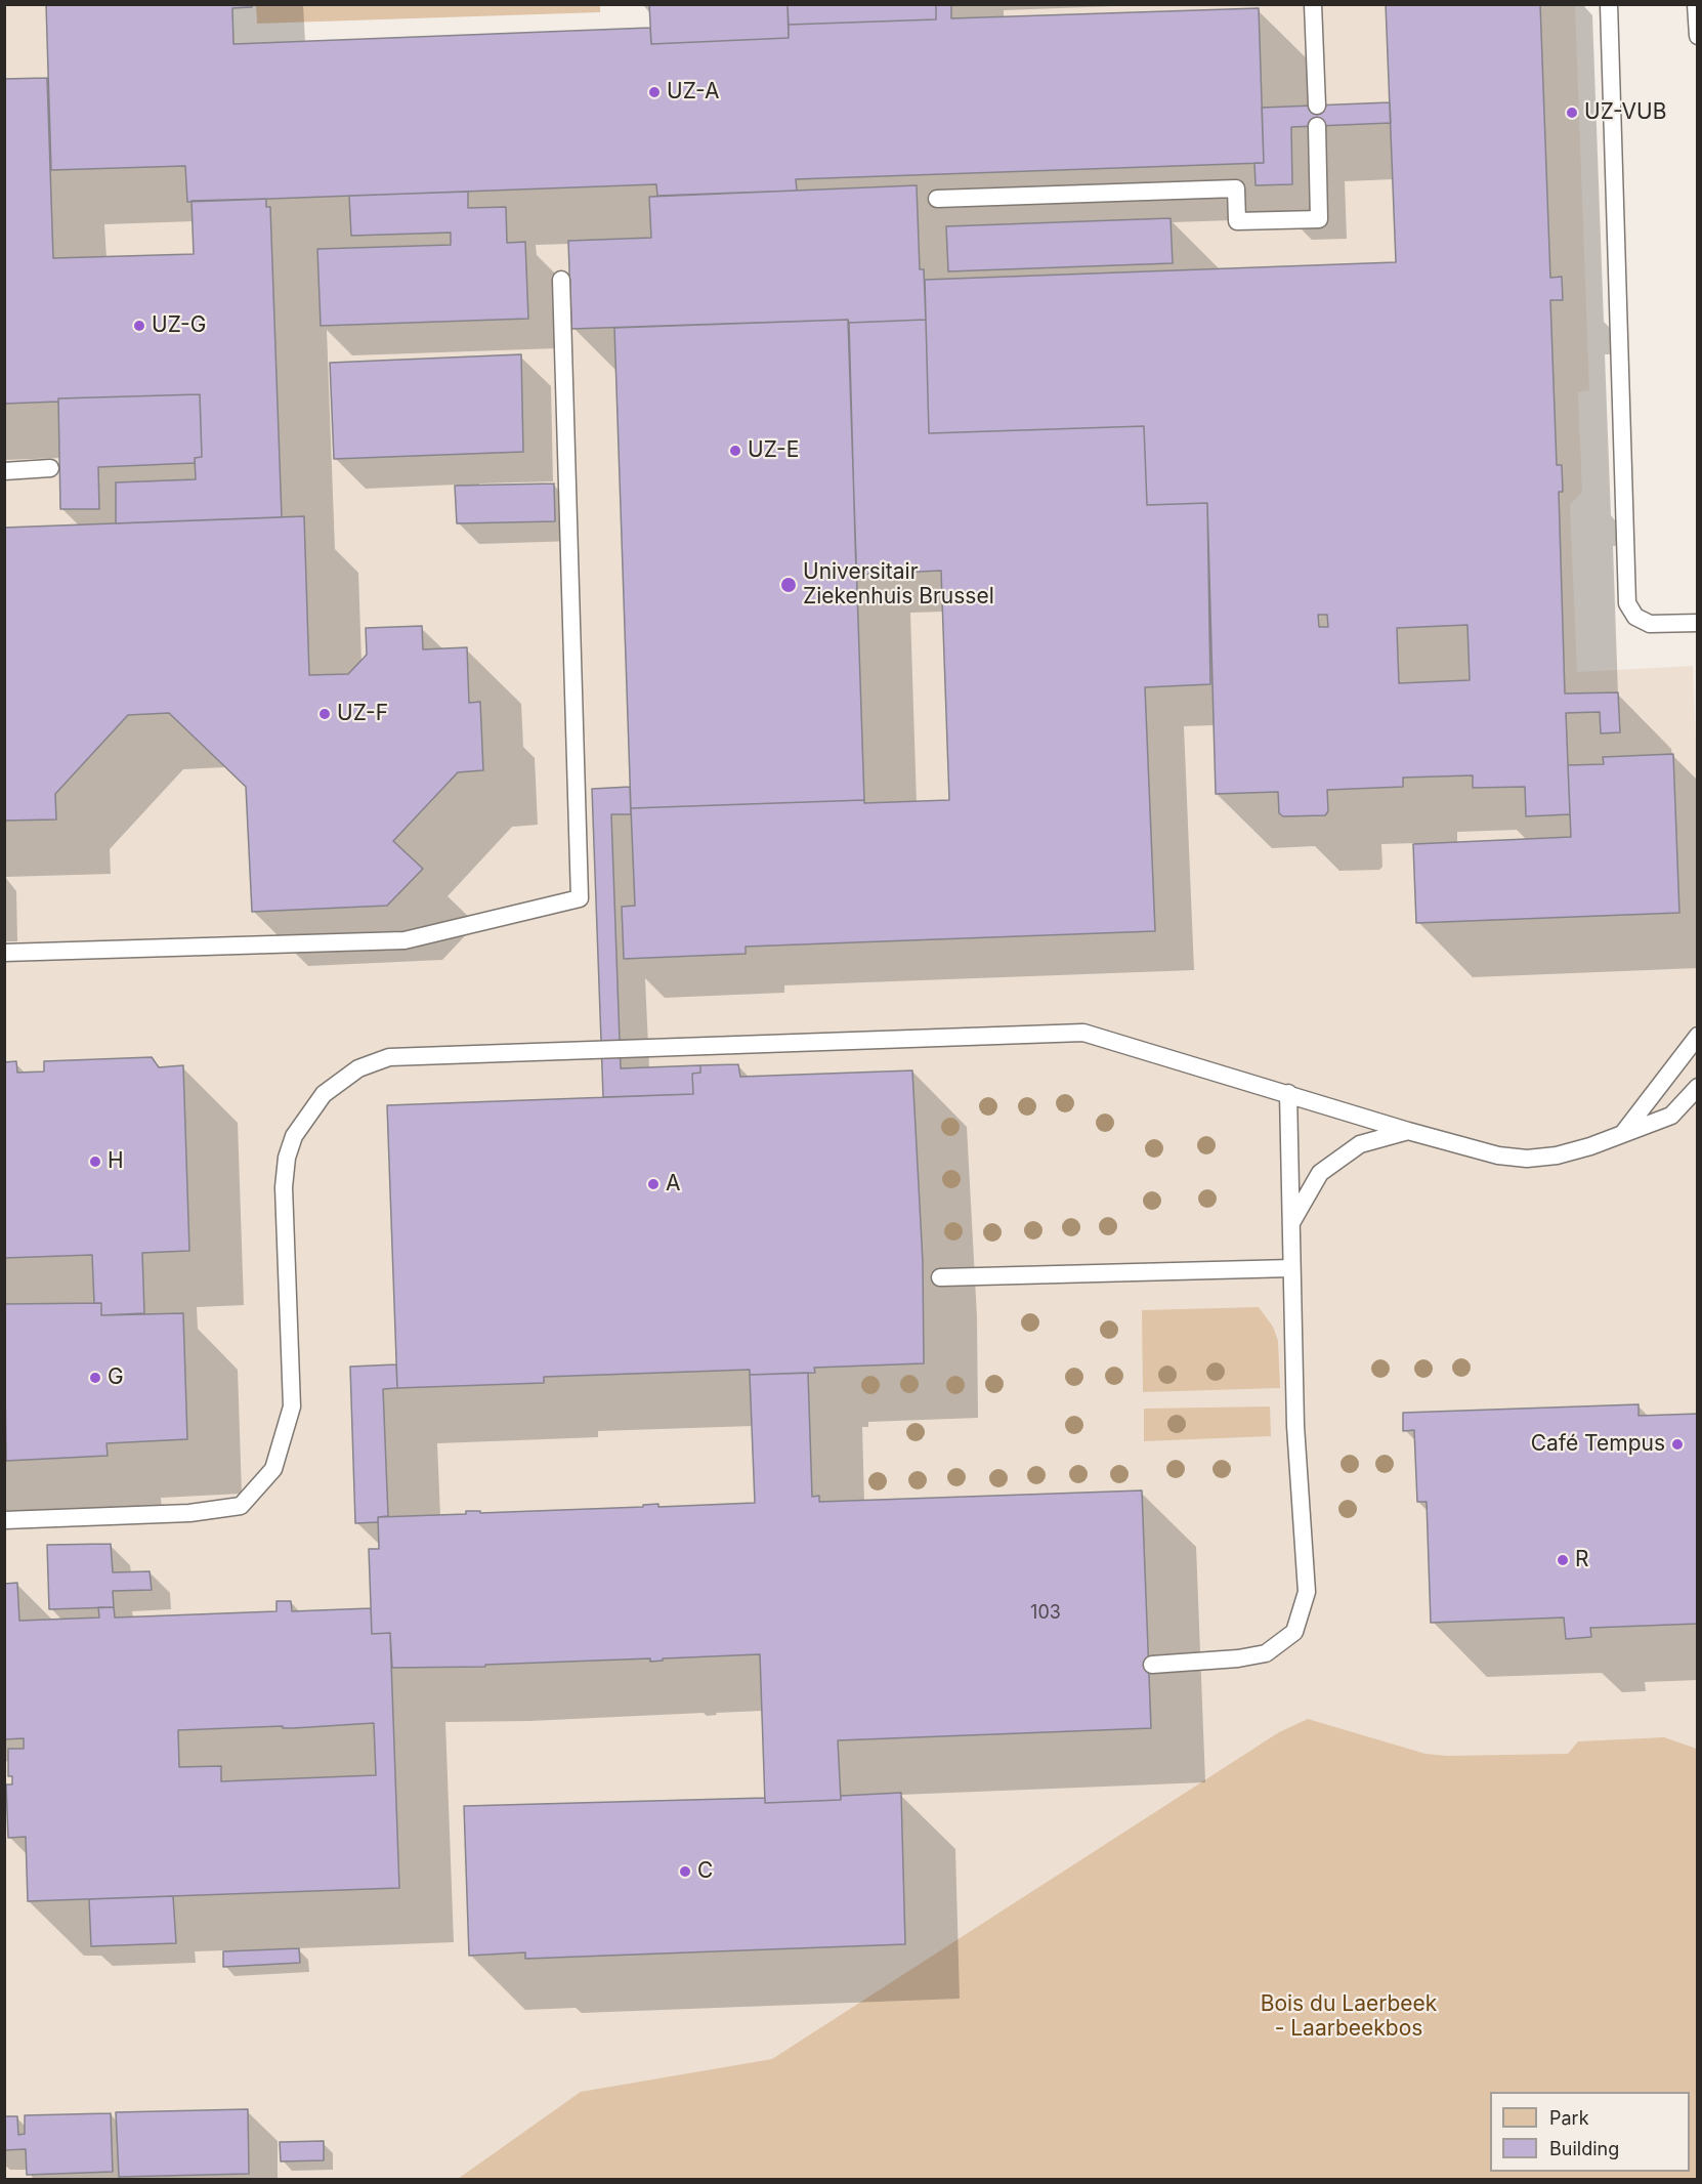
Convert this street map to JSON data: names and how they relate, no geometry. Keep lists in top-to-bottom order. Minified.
{"parks":["Bois du Laerbeek - Laarbeekbos"],"places":["UZ-A","UZ-VUB","UZ-G","UZ-E","Universitair Ziekenhuis Brussel","UZ-F","H","A","G","Café Tempus","R","C"],"house_numbers":["103"],"legend":["Park","Building"]}
